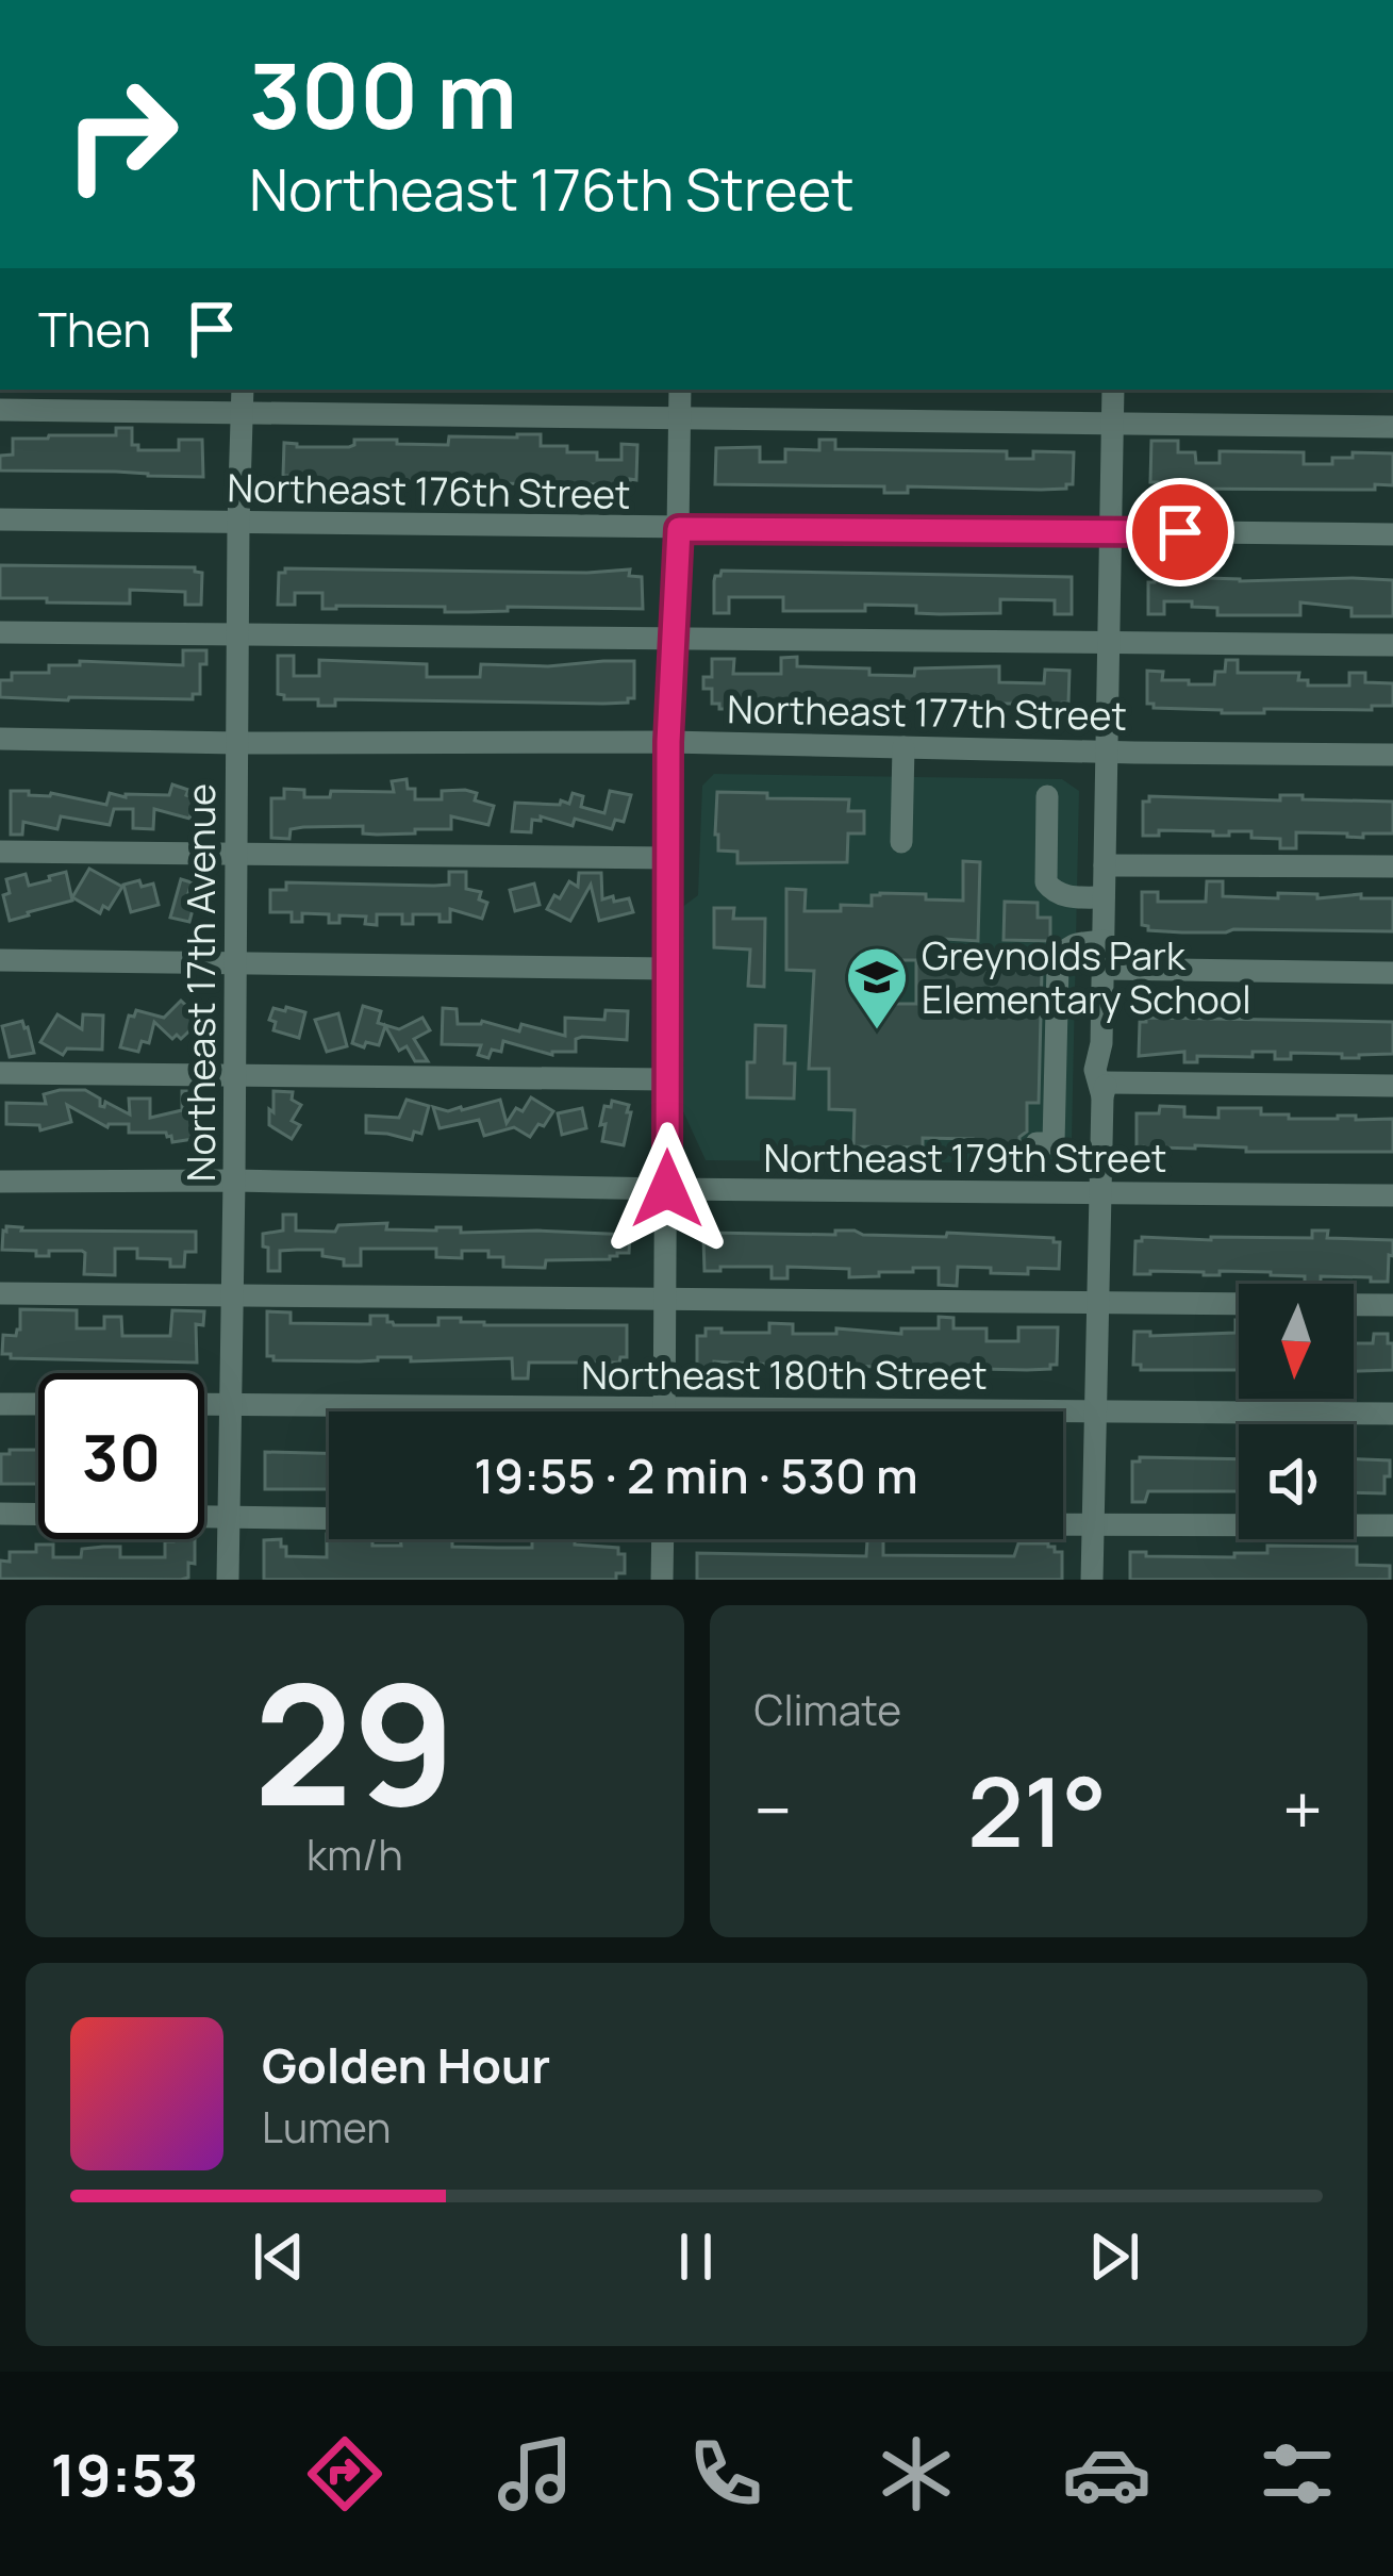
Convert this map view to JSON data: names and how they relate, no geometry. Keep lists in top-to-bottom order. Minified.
{"streets":{"street":["Northeast 176th Street","Northeast 177th Street","Northeast 17th Avenue","Northeast 179th Street","Northeast 180th Street"]},"crossings":[["Northeast 176th Street","Northeast 17th Avenue"],["Northeast 177th Street","Northeast 17th Avenue"],["Northeast 17th Avenue","Northeast 179th Street"],["Northeast 17th Avenue","Northeast 180th Street"]],"places":{"school or university":["Greynolds Park Elementary School"]},"north":"bottom","page":{"turn":["300 m","Northeast 176th Street"],"then":"Then","limit":"30","trip":"19:55 · 2 min · 530 m","tile":[["29","km/h"],"Climate"],"heat":["−","21°","+"],"song":["Golden Hour","Lumen"],"tabs":"19:53"}}
